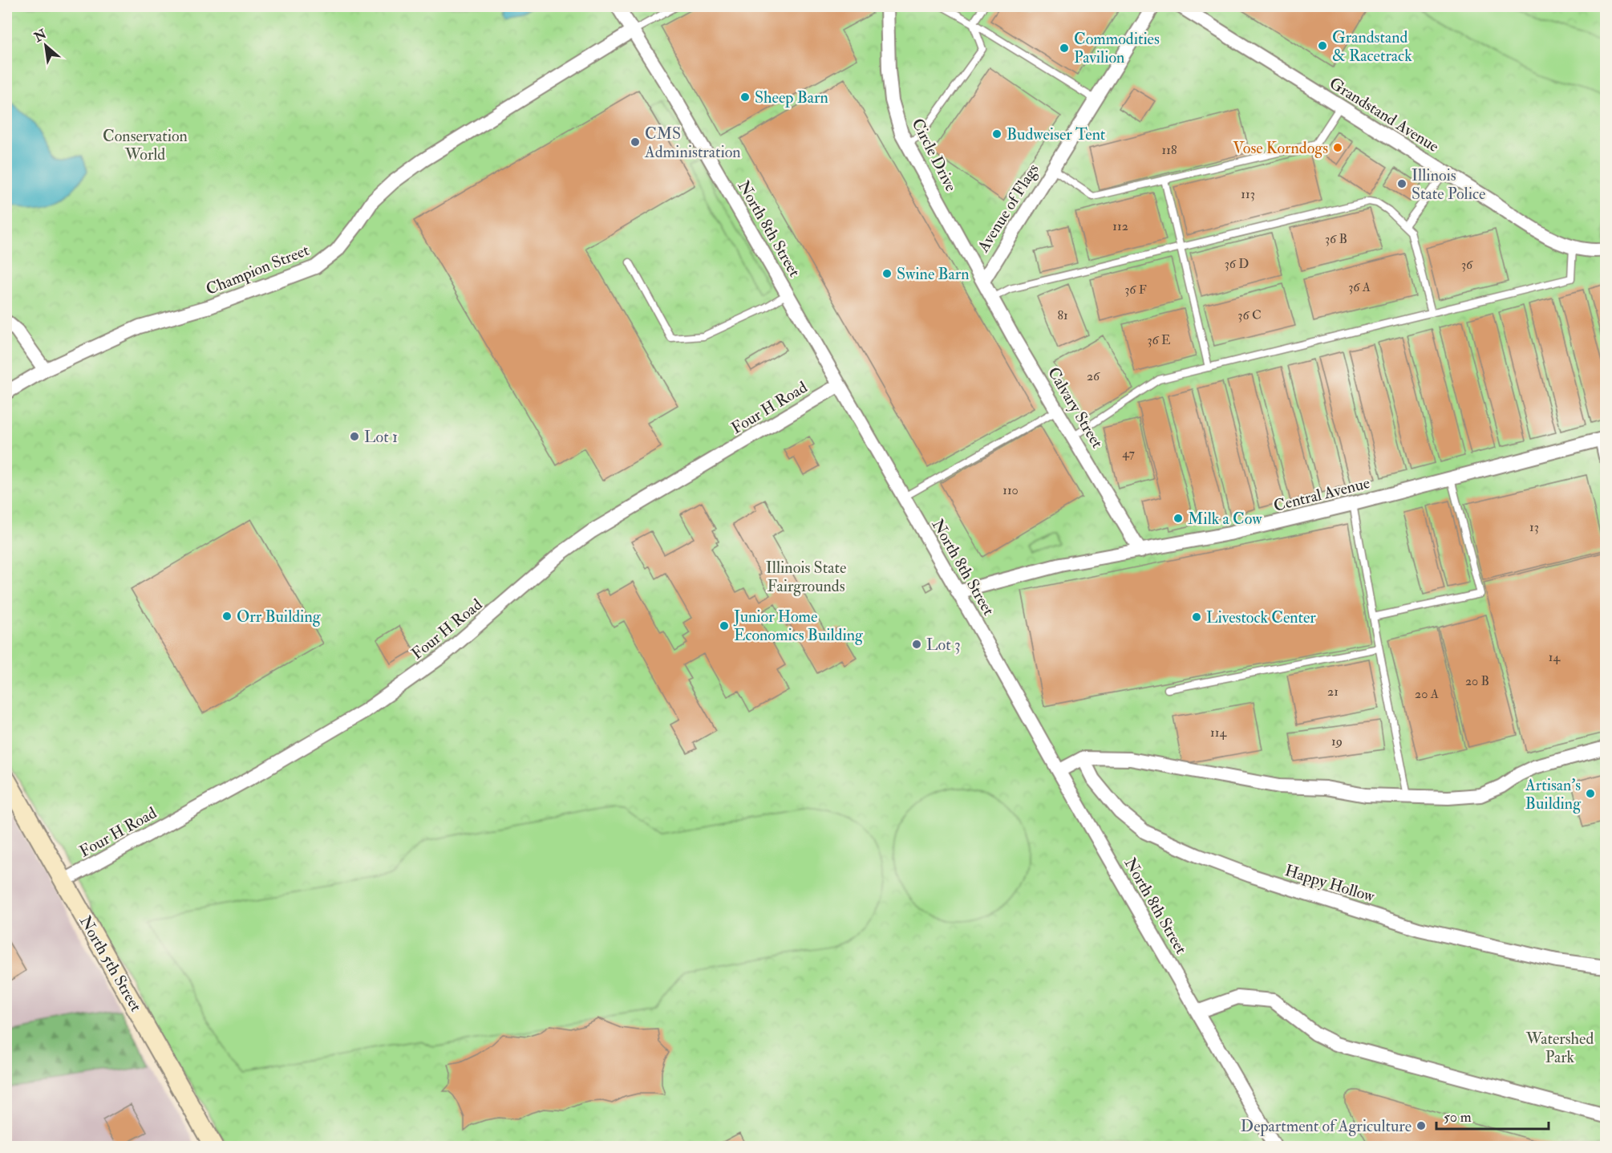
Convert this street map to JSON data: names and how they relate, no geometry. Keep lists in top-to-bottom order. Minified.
{"streets":{"main road":["North 5th Street"],"street":["Grandstand Avenue","Circle Drive","Avenue of Flags","North 8th Street","Champion Street","Four H Road","Calvary Street","Central Avenue","Happy Hollow"]},"crossings":[["Circle Drive","Avenue of Flags"],["Circle Drive","Calvary Street"],["Avenue of Flags","Calvary Street"],["North 8th Street","Champion Street"],["North 8th Street","Four H Road"],["North 8th Street","Central Avenue"],["Four H Road","North 5th Street"],["Calvary Street","Central Avenue"]],"parks":["Conservation World","Illinois State Fairgrounds","Watershed Park"],"places":["Grandstand & Racetrack","Commodities Pavilion","Sheep Barn","Budweiser Tent","CMS Administration","Vose Korndogs","Illinois State Police","Swine Barn","Lot 1","Milk a Cow","Orr Building","Livestock Center","Junior Home Economics Building","Lot 3","Artisan's Building","Department of Agriculture"],"house_numbers":["118","113","112","36 B","36 D","36","36 A","36 F","81","36 C","36 E","26","47","110","13","14","20 B","21","20 A","114","19"],"scale_bar":"50 m","north":"top left"}
